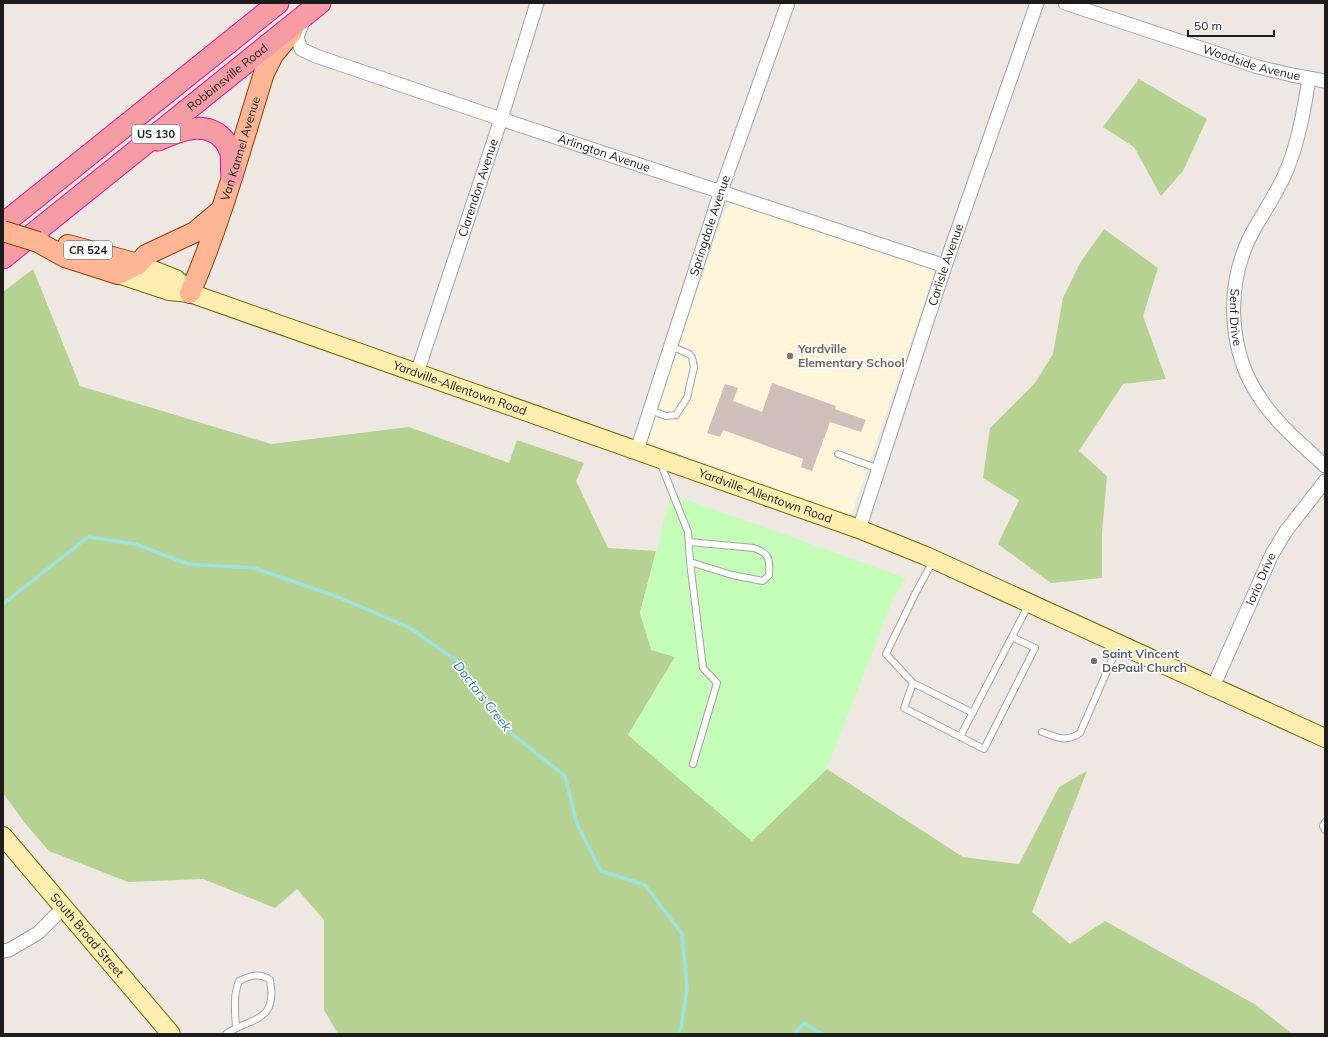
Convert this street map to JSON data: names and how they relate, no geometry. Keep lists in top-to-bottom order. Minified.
{"streets":{"highway":["Robbinsville Road","US 130"],"main road":["Van Kannel Avenue","CR 524","Yardville-Allentown Road","South Broad Street"],"street":["Woodside Avenue","Arlington Avenue","Clarendon Avenue","Springdale Avenue","Carlisle Avenue","Senf Drive","Iorio Drive"]},"crossings":[["Woodside Avenue","Senf Drive"],["Robbinsville Road","Van Kannel Avenue"],["Robbinsville Road","Arlington Avenue"],["Van Kannel Avenue","Arlington Avenue"],["Van Kannel Avenue","Yardville-Allentown Road"],["Arlington Avenue","Clarendon Avenue"],["Arlington Avenue","Springdale Avenue"],["Arlington Avenue","Carlisle Avenue"],["Clarendon Avenue","Yardville-Allentown Road"],["Springdale Avenue","Yardville-Allentown Road"],["Carlisle Avenue","Yardville-Allentown Road"],["Yardville-Allentown Road","Iorio Drive"]],"water":["Doctors Creek"],"places":["Yardville Elementary School","Saint Vincent DePaul Church"],"scale_bar":"50 m"}
